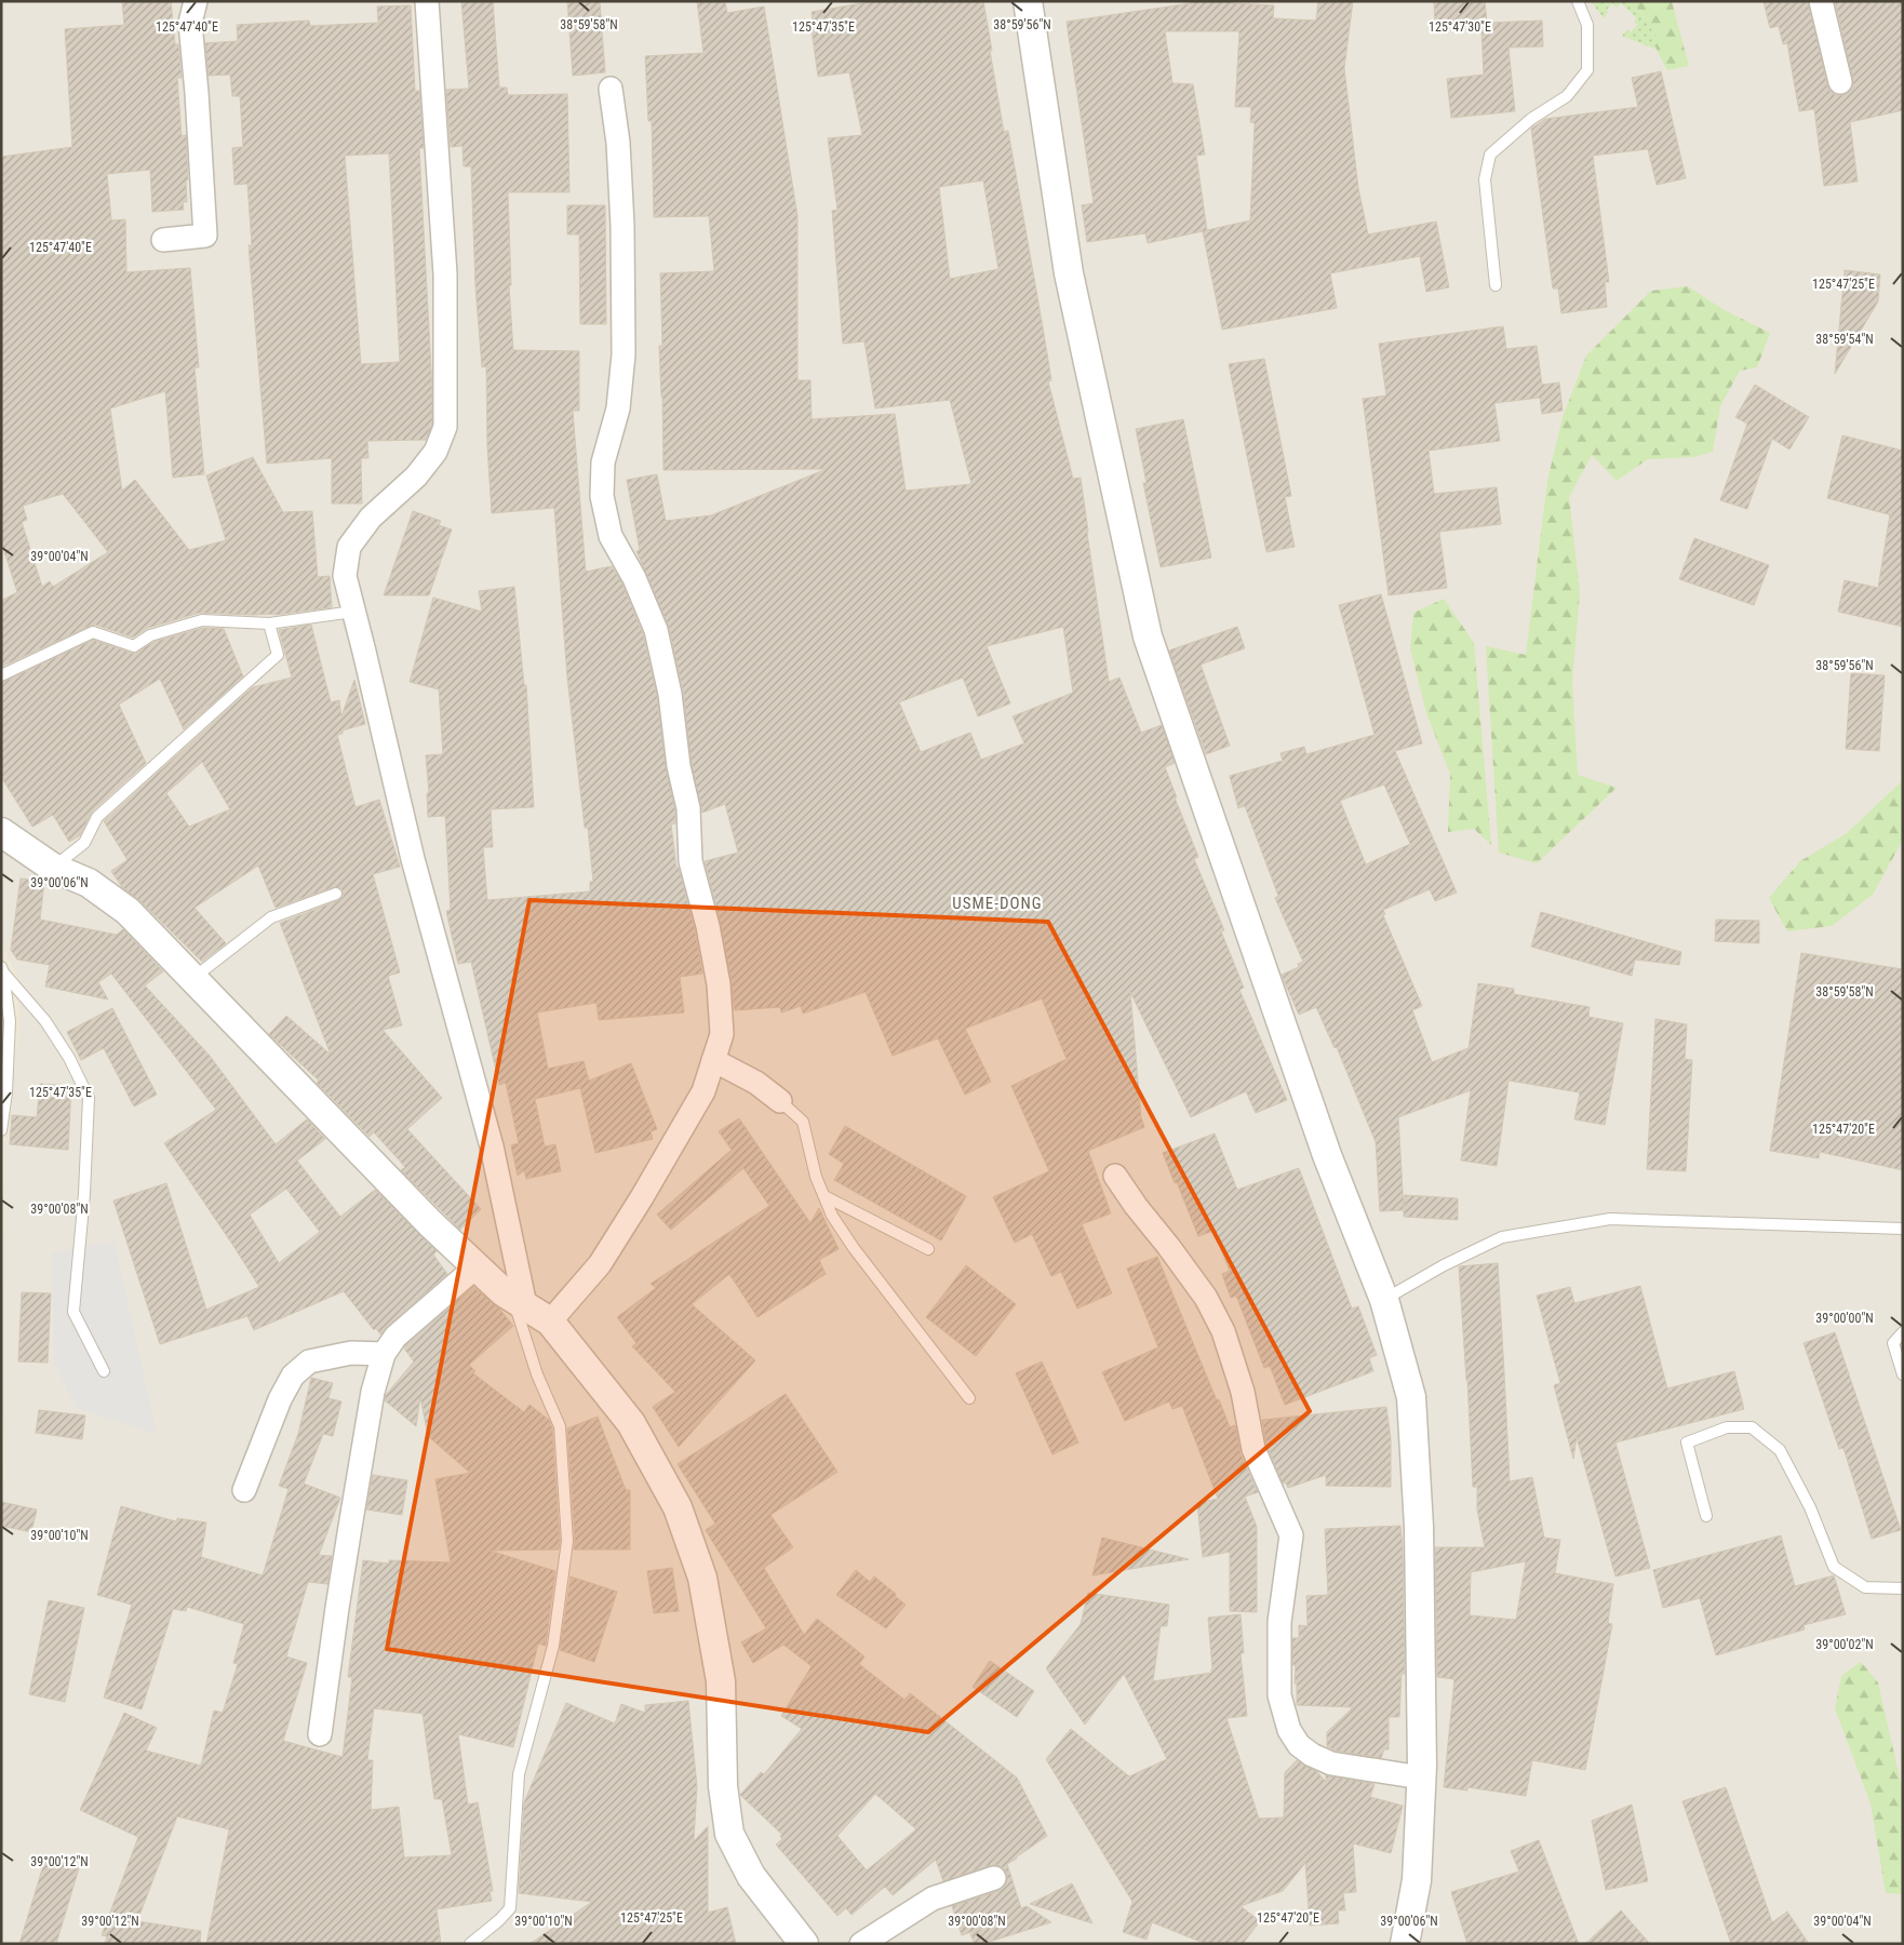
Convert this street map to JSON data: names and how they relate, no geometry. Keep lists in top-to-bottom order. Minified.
{"districts":["USME-DONG"],"coordinates":["38°59'58\"N","38°59'56\"N","125°47'40\"E","125°47'35\"E","125°47'30\"E","125°47'25\"E","38°59'54\"N","39°00'04\"N","39°00'06\"N","125°47'20\"E","39°00'08\"N","39°00'00\"N","39°00'10\"N","39°00'02\"N","39°00'12\"N"]}
